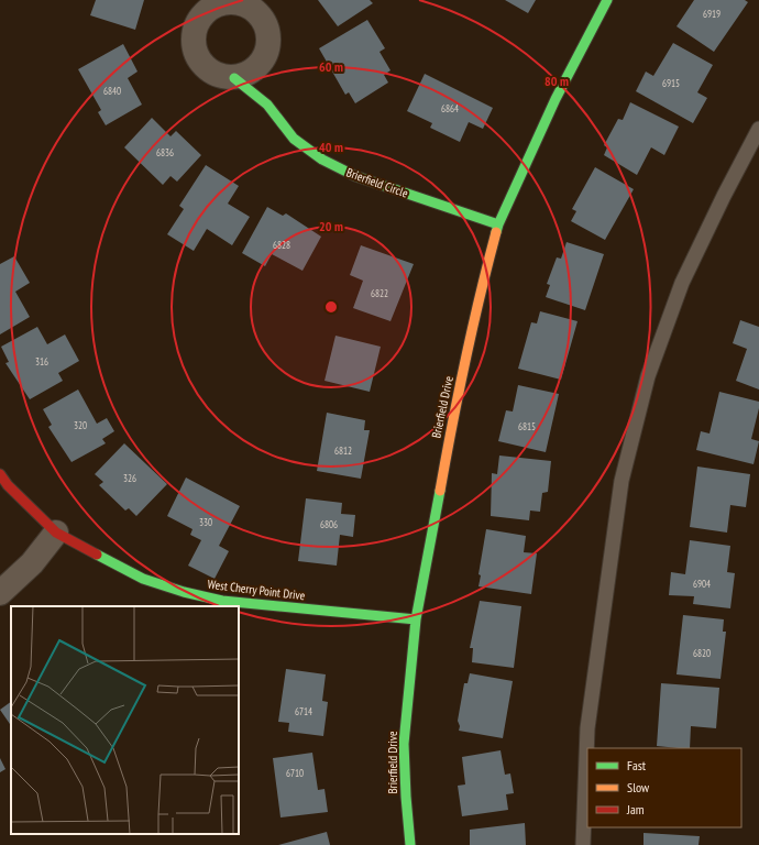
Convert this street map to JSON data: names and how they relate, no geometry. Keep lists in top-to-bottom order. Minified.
{"streets":{"street":["Brierfield Circle","Brierfield Drive","West Cherry Point Drive"]},"crossings":[["Brierfield Circle","Brierfield Drive"],["Brierfield Drive","West Cherry Point Drive"]],"house_numbers":["6919","6915","6840","6864","6836","6828","6822","316","320","6815","6812","326","330","6806","6904","6820","6714","6710"],"legend":["Fast","Slow","Jam"],"rings":["60 m","80 m","40 m","20 m"]}
